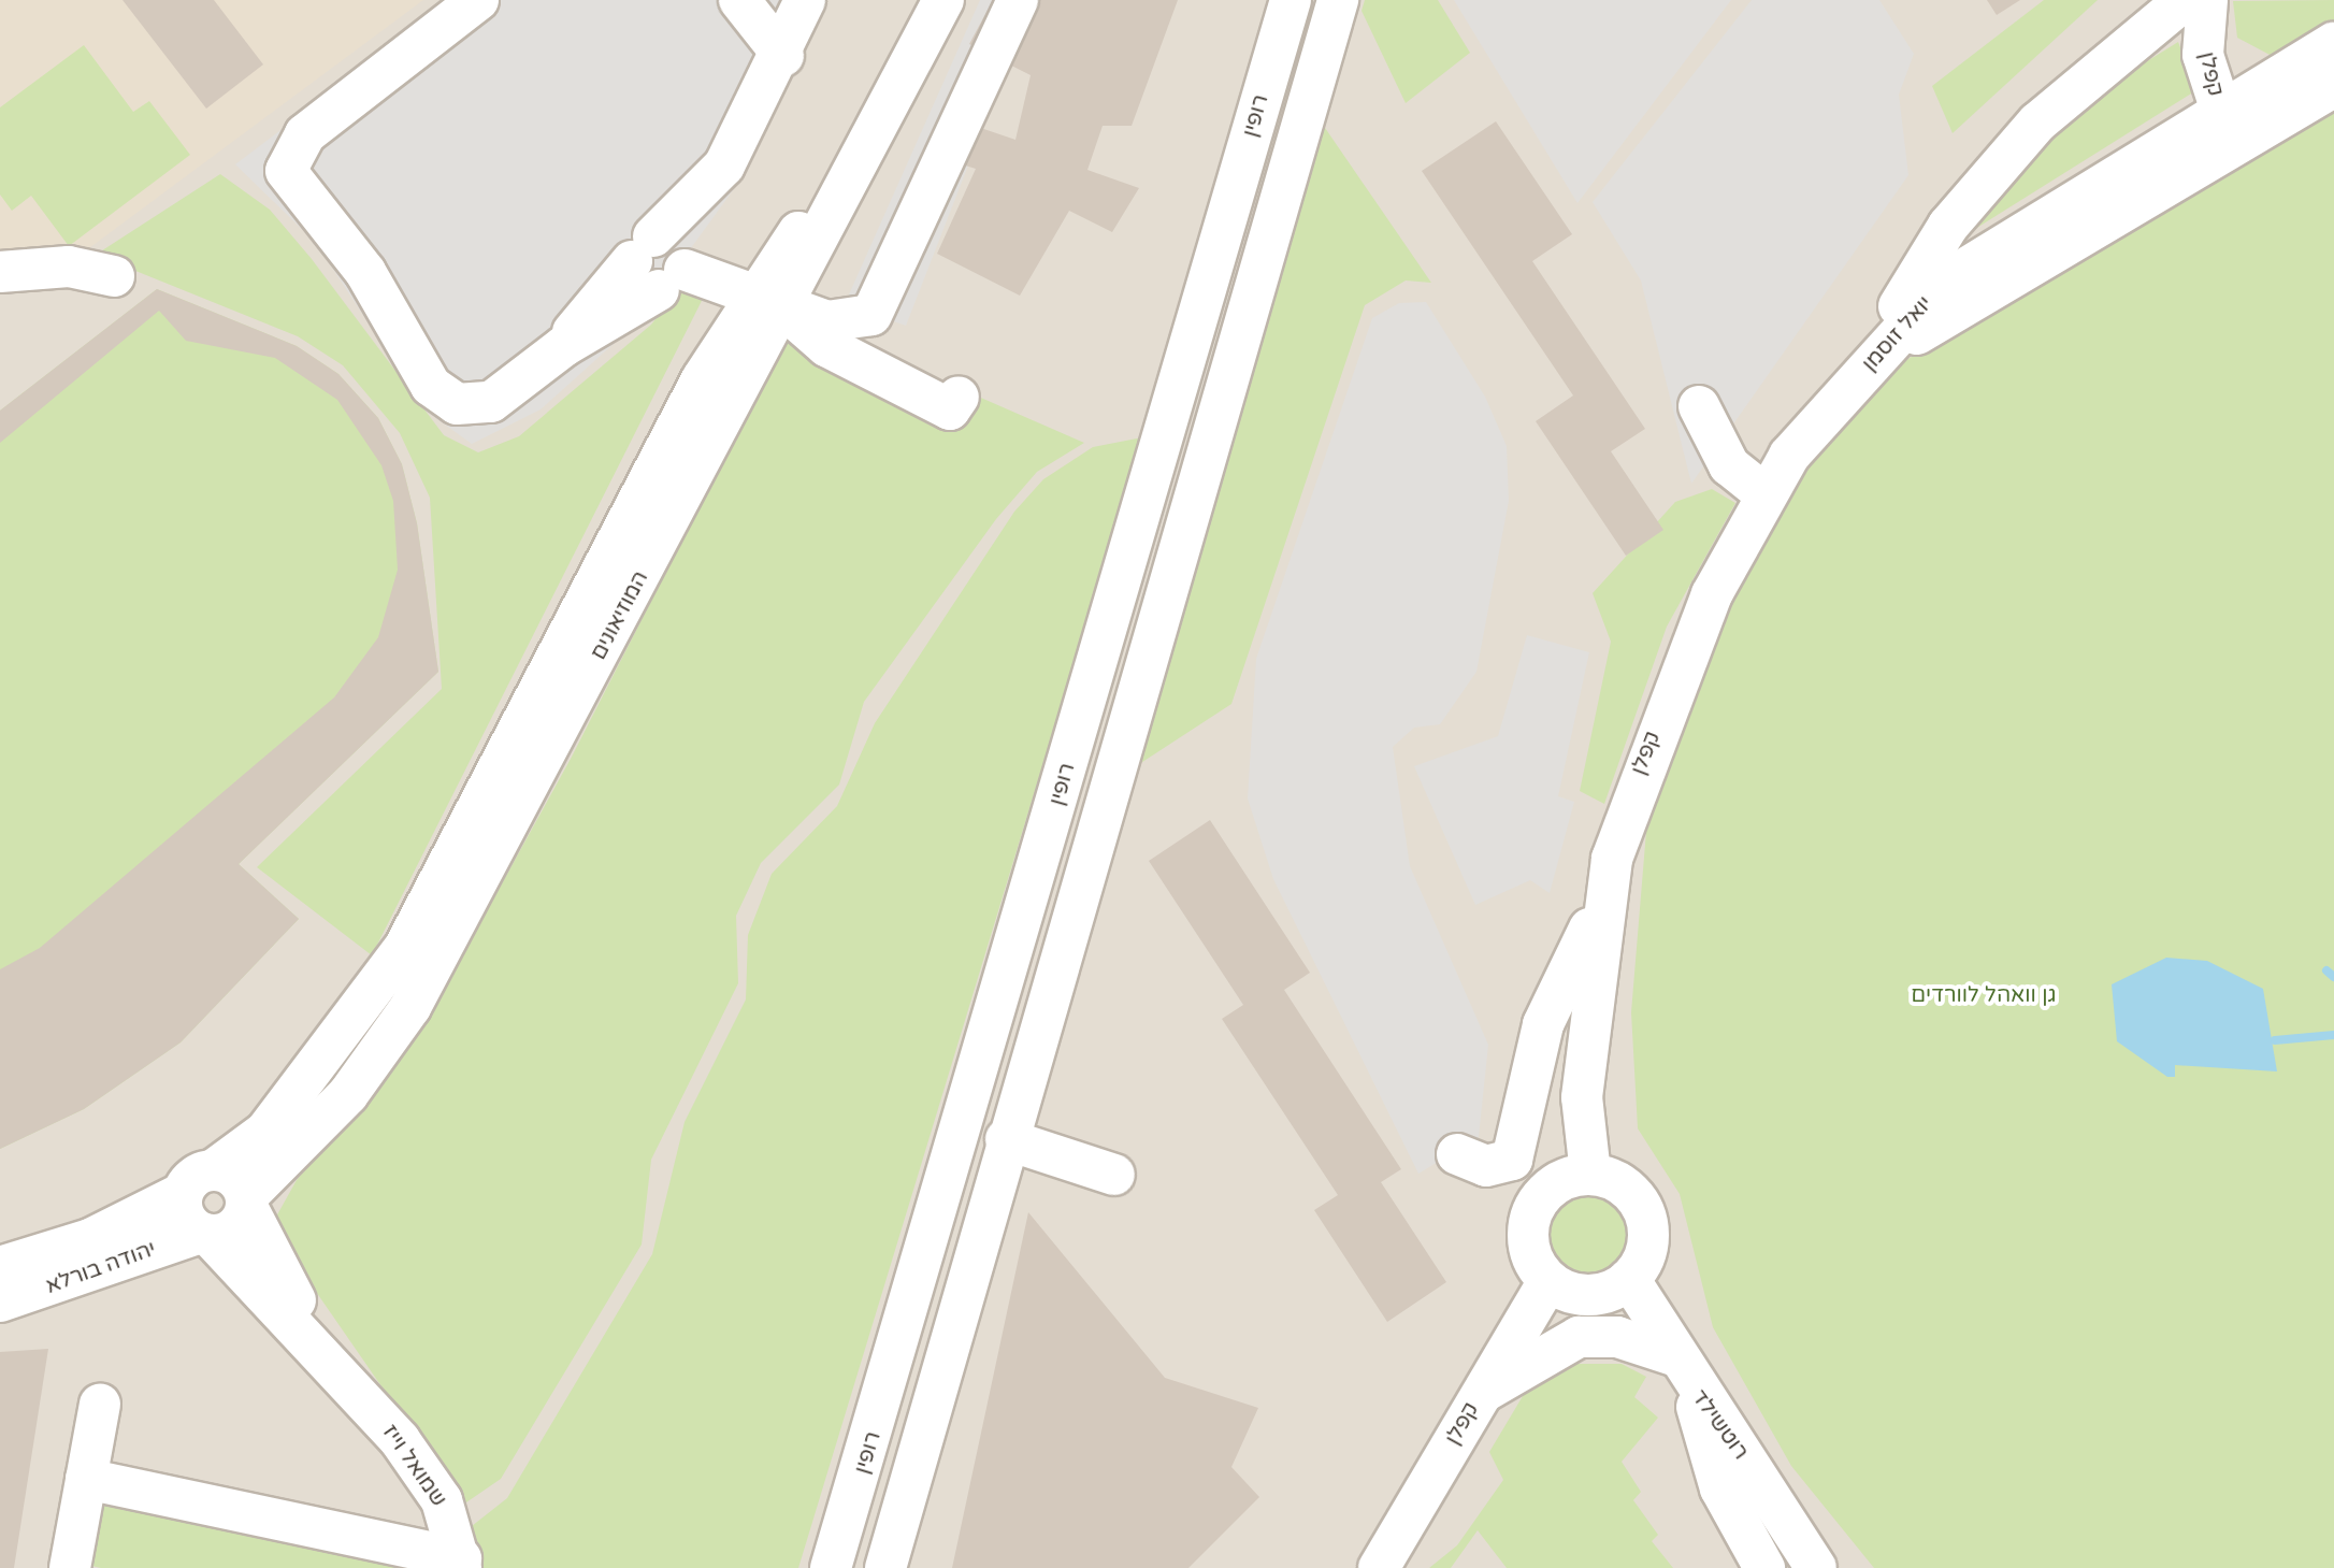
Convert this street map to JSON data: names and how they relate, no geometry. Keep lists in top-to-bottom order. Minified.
{"streets":{"street":["קפלן","רופין","יואל זוסמן","המוזיאונים","יהודה בורלא","רוטשילד","שמואל וייז"]},"crossings":[["קפלן","יואל זוסמן"],["קפלן","רוטשילד"],["המוזיאונים","יהודה בורלא"],["המוזיאונים","שמואל וייז"],["יהודה בורלא","שמואל וייז"]],"parks":["גן וואהל לוורדים"]}
